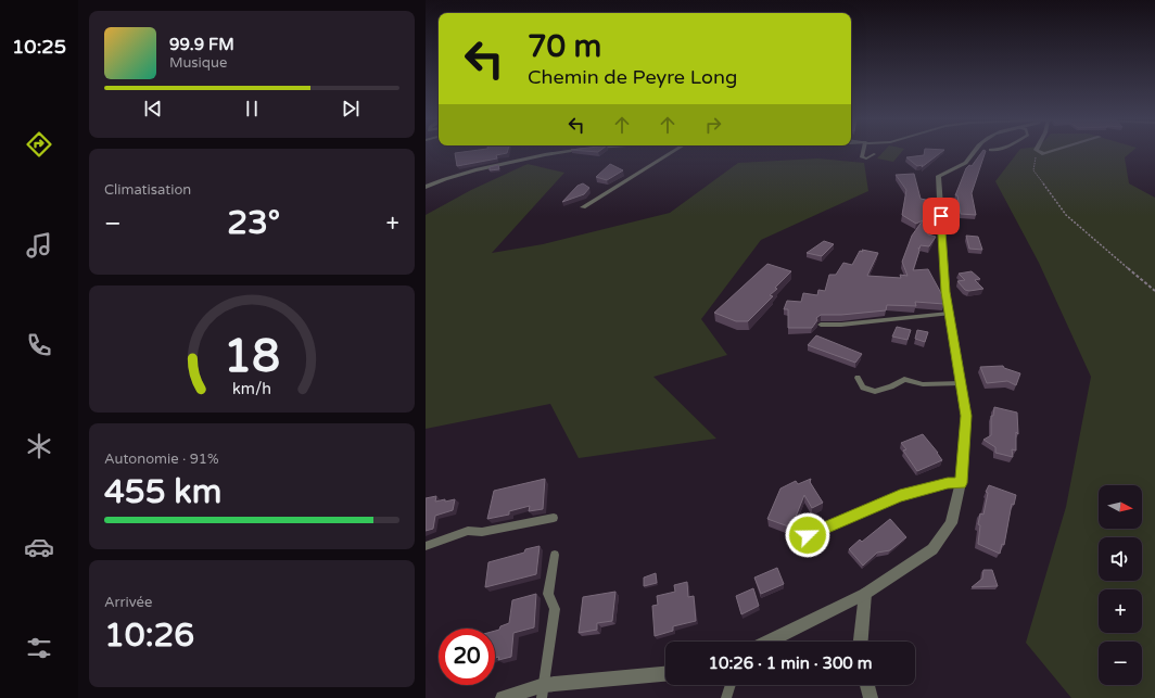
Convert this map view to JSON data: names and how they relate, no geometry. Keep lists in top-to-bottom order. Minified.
{"north":"right","page":{"tabs":"10:25","turn":["70 m","Chemin de Peyre Long"],"song":["99.9 FM","Musique"],"tile":["Climatisation",["Autonomie · 91%","455 km"],["Arrivée","10:26"]],"heat":["−","23°","+"],"map_buttons":["+","−"],"limit":"20","trip":"10:26 · 1 min · 300 m","gauge":["18","km/h"]}}
